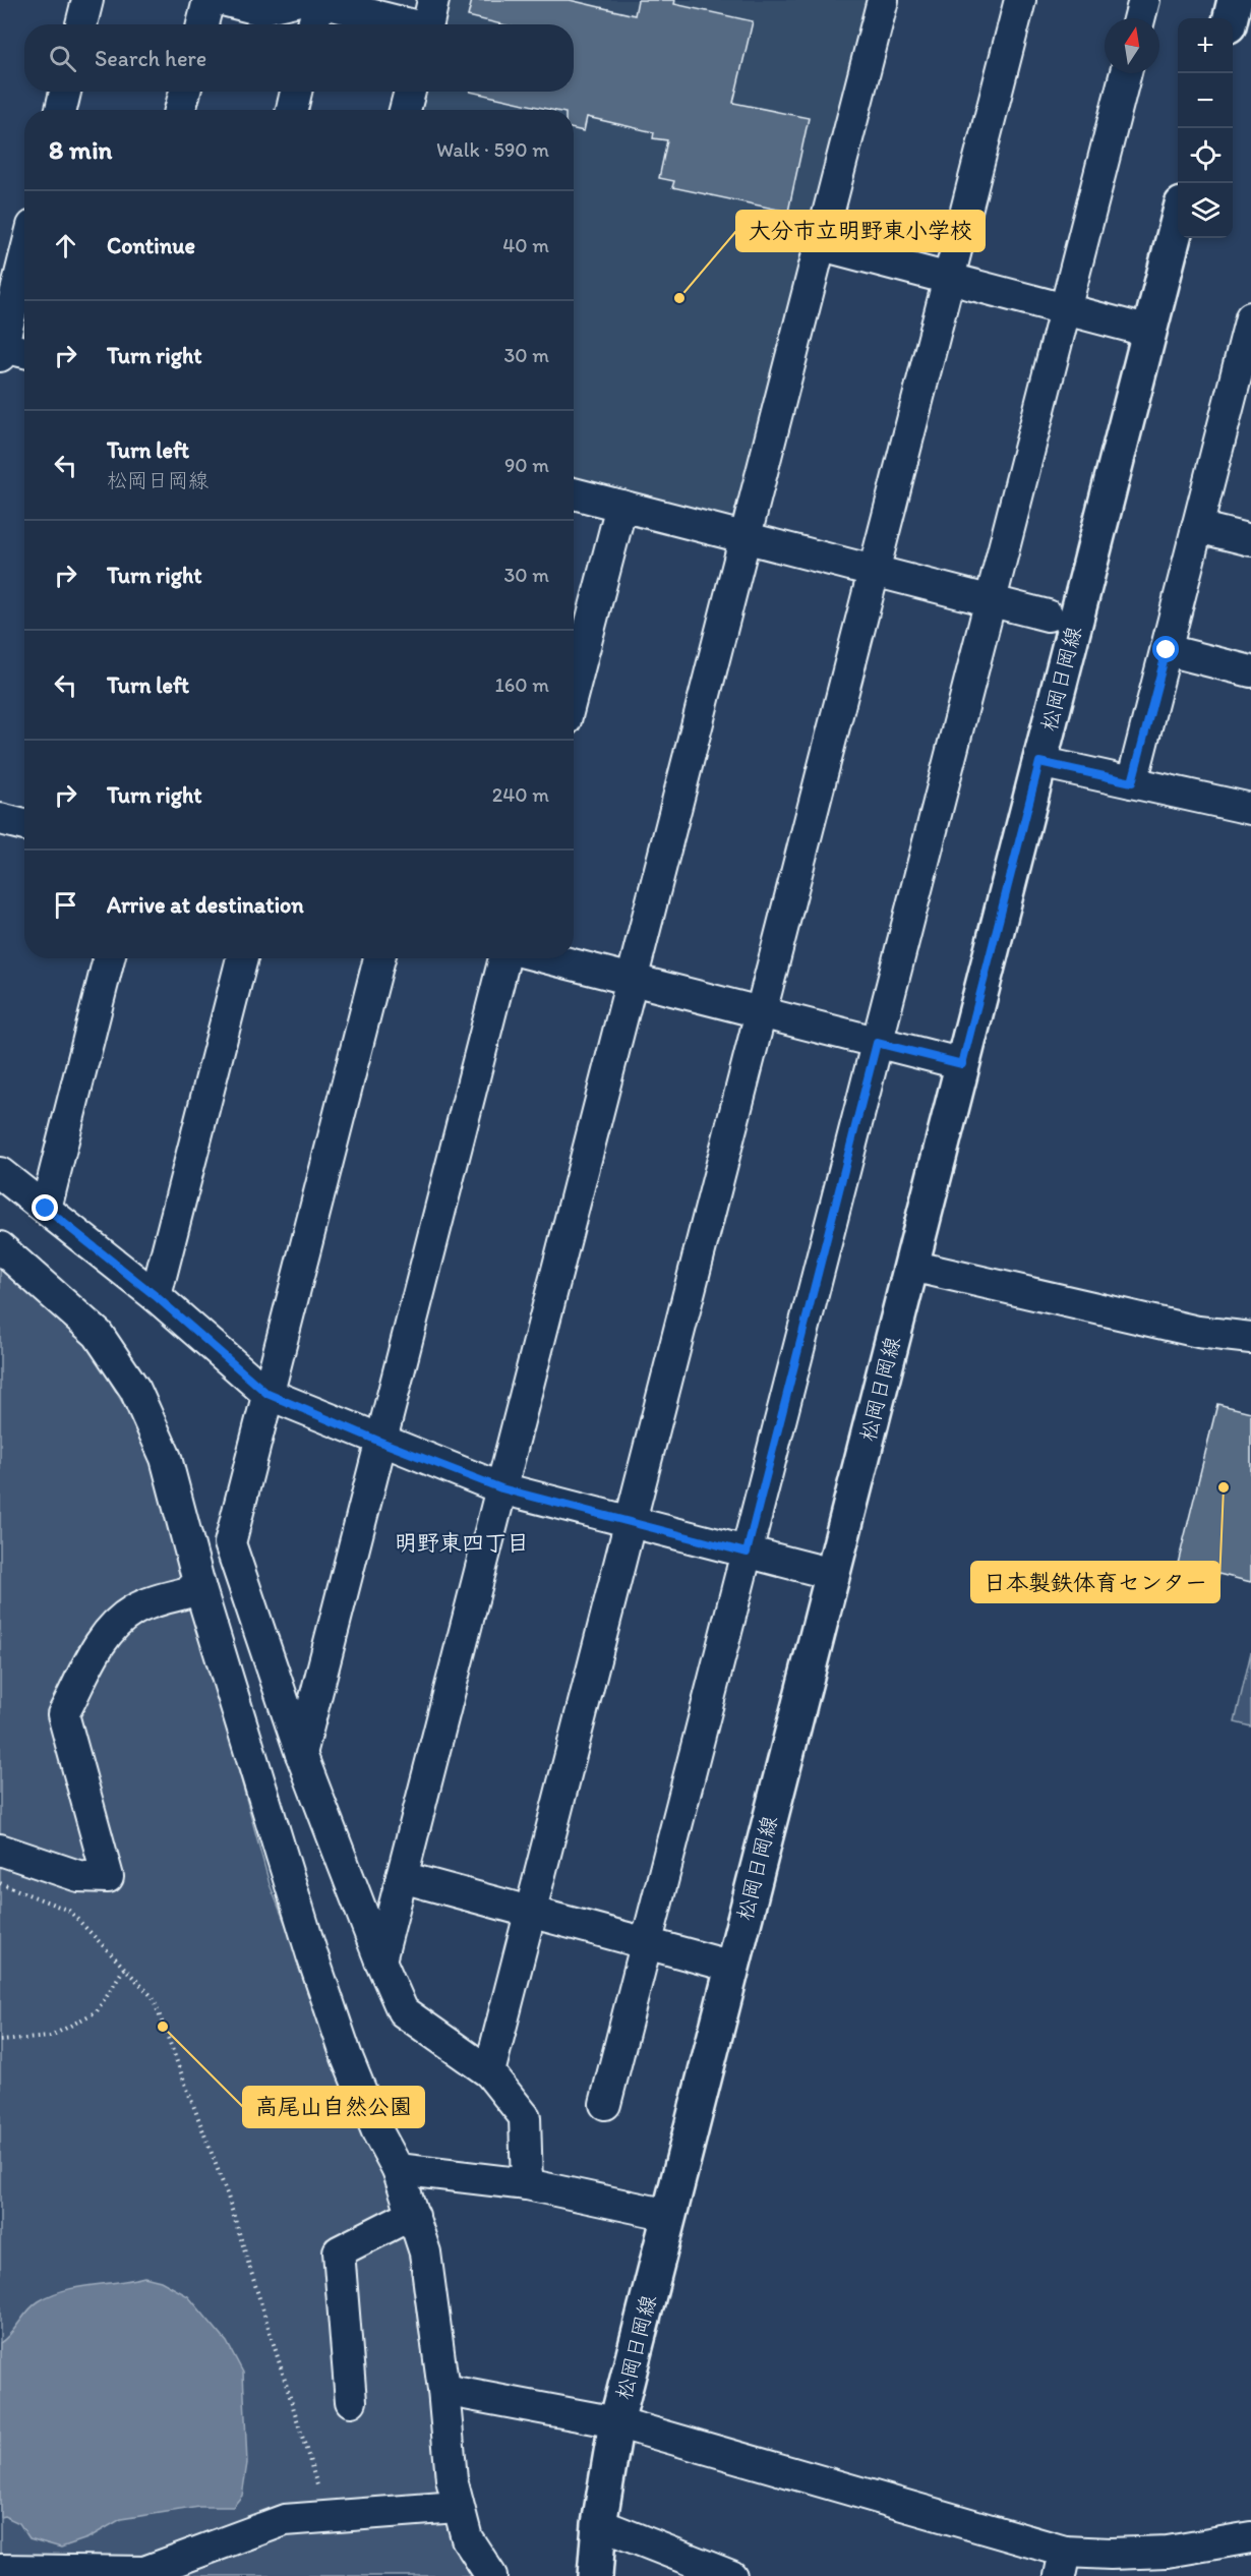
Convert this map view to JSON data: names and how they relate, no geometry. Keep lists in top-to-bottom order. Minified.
{"streets":{"main road":["松岡日岡線"]},"districts":["明野東四丁目"],"places":["大分市立明野東小学校","日本製鉄体育センター","高尾山自然公園"],"north":"top","page":{"map_buttons":["+","−"],"search":"Search here","heading":["8 min","Walk · 590 m"],"list":[["Continue","40 m"],["Turn right","30 m"],["Turn left","松岡日岡線","90 m"],["Turn right","30 m"],["Turn left","160 m"],["Turn right","240 m"],"Arrive at destination"]}}
